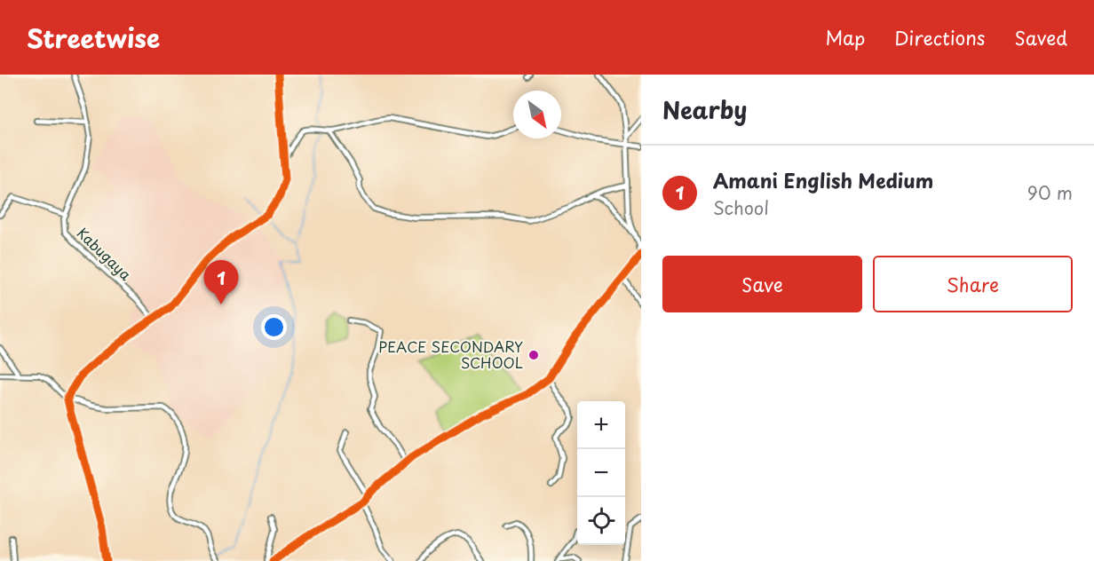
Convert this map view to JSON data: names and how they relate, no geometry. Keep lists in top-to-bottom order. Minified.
{"streets":{"street":["Kabugaya"]},"places":["PEACE SECONDARY SCHOOL"],"north":"bottom right","page":{"header":"Streetwise","nav":["Map","Directions","Saved"],"heading":"Nearby","list":[{"mark":"1","name":"Amani English Medium","note":"School","value":"90 m"}],"buttons":["Save","Share"],"pins":"1","map_buttons":["+","−"]}}
